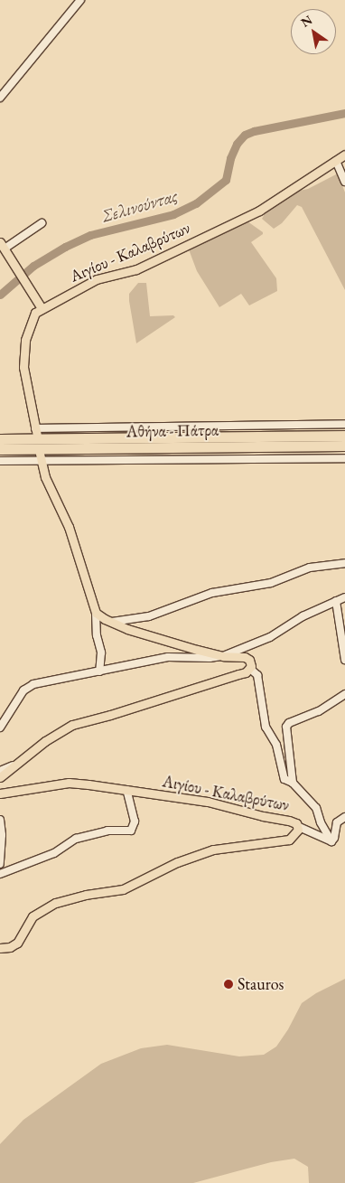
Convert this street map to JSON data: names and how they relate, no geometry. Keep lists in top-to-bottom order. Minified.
{"streets":{"highway":["Αθήνα - Πάτρα"],"main road":["Αιγίου - Καλαβρύτων"]},"water":["Σελινούντας"],"places":["Stauros"],"north":"top left"}
